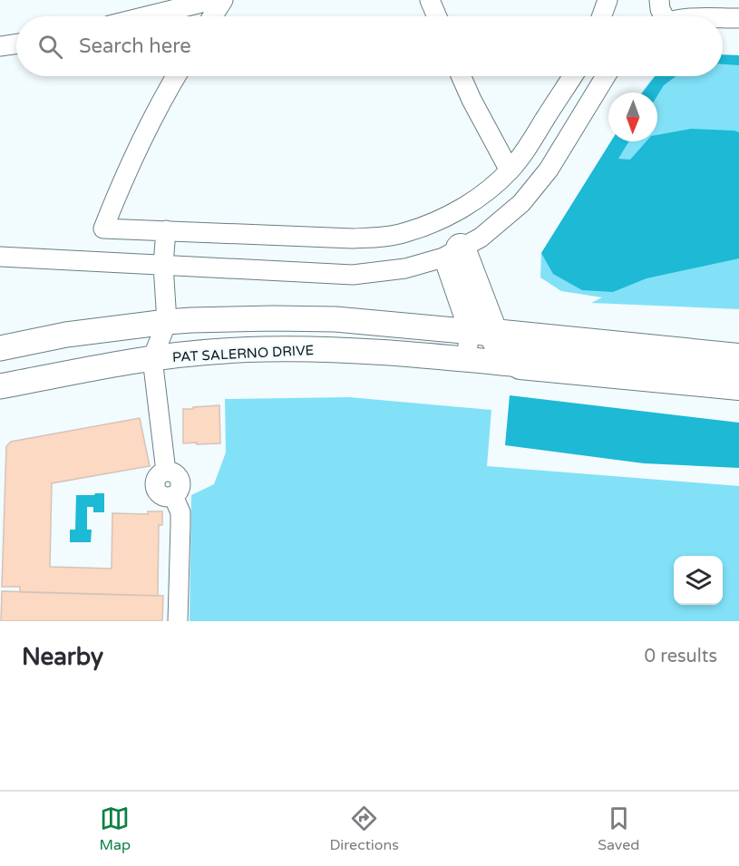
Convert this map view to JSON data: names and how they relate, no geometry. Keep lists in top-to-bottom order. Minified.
{"streets":{"main road":["PAT SALERNO DRIVE"]},"north":"bottom","page":{"search":"Search here","heading":["Nearby","0 results"],"nav":["Map","Directions","Saved"]}}
